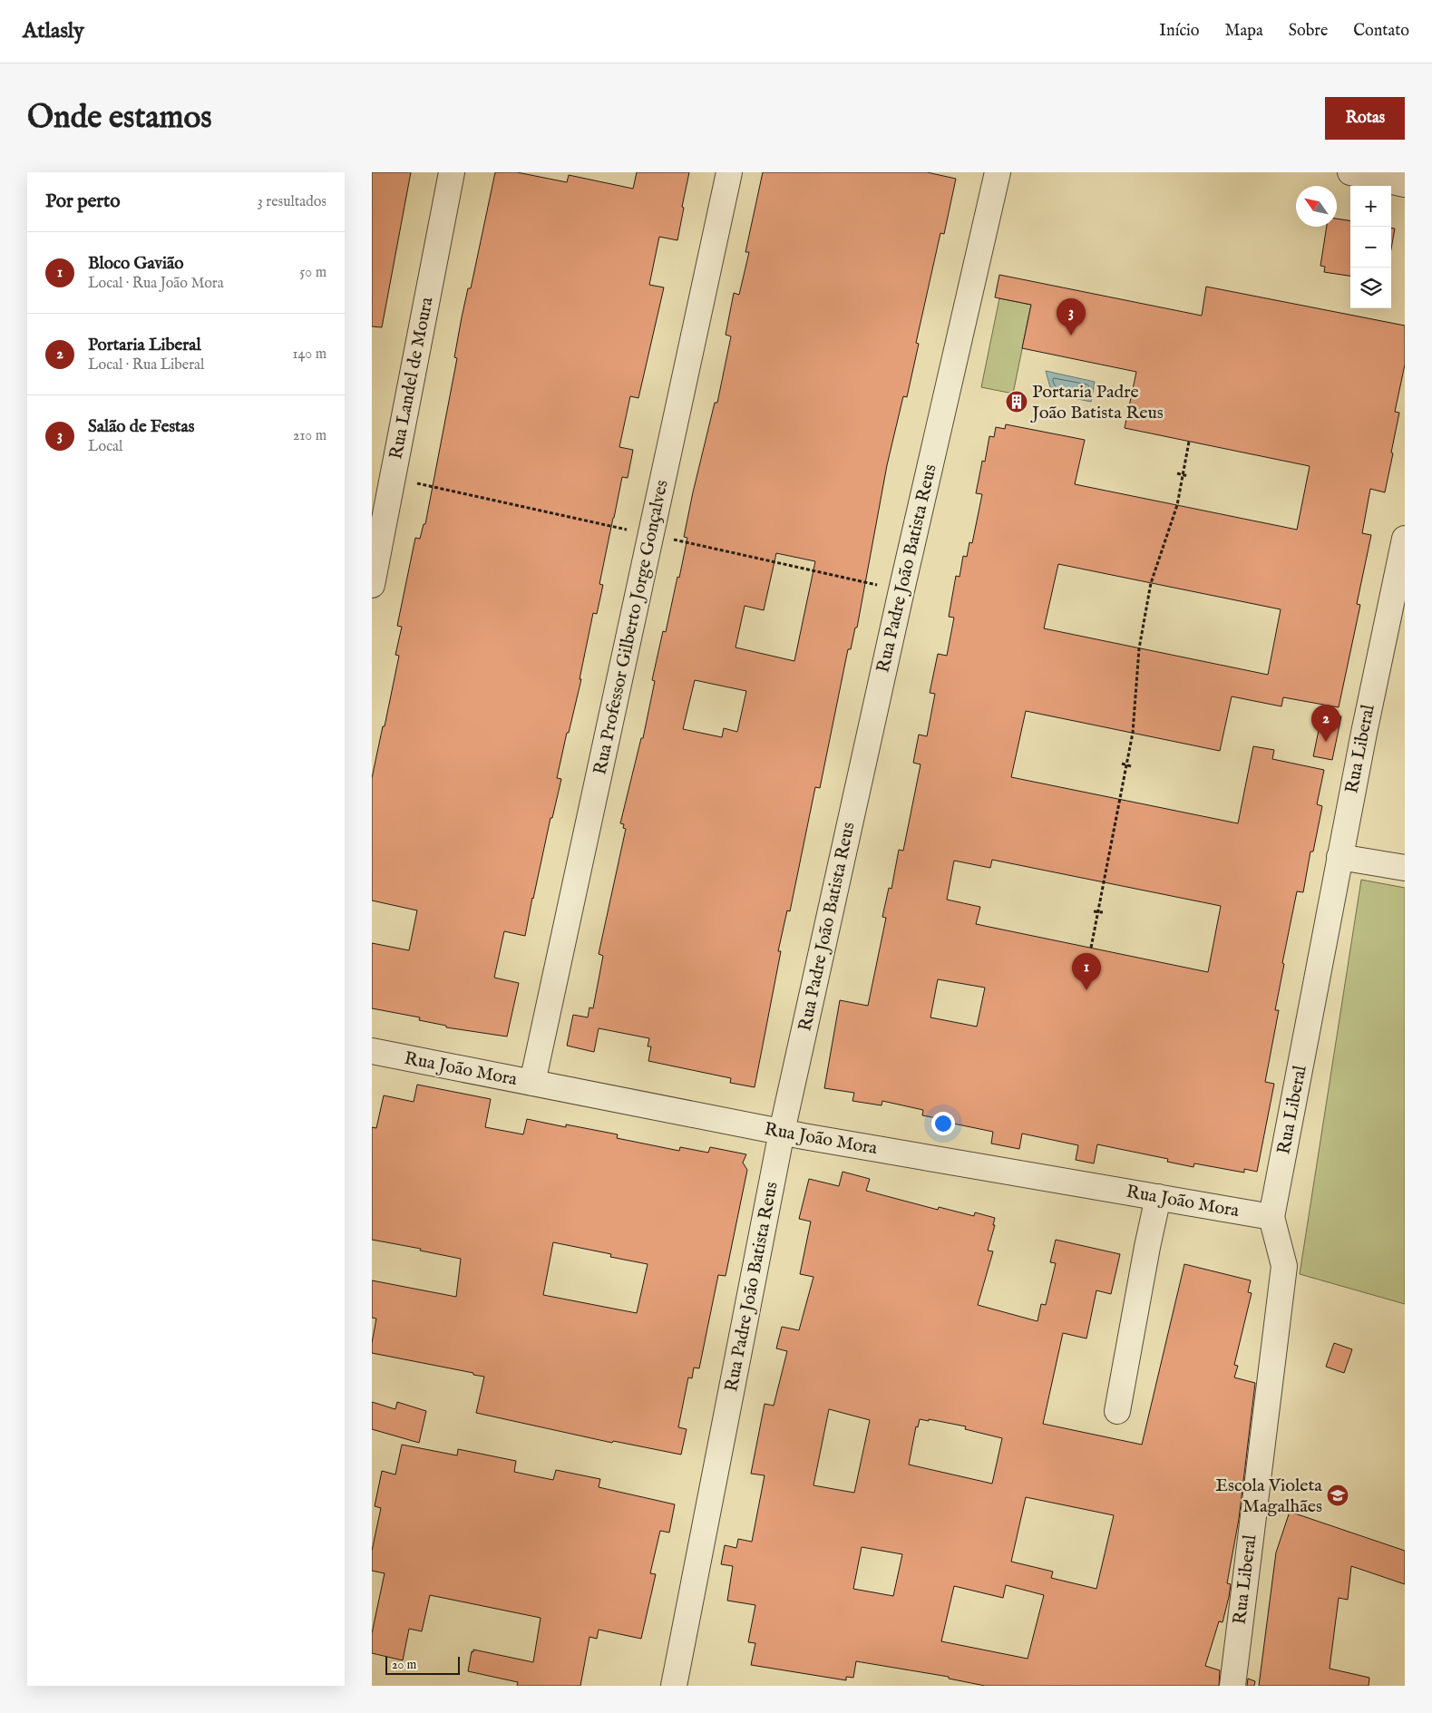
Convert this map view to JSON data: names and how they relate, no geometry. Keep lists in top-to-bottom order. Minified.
{"streets":{"street":["Rua Landel de Moura","Rua Padre João Batista Reus","Rua Professor Gilberto Jorge Gonçalves","Rua Liberal","Rua João Mora"]},"crossings":[["Rua Padre João Batista Reus","Rua João Mora"],["Rua Professor Gilberto Jorge Gonçalves","Rua João Mora"],["Rua Liberal","Rua João Mora"]],"places":{"building":["Portaria Padre João Batista Reus"],"school or university":["Escola Violeta Magalhães"]},"scale_bar":"20 m","north":"top left","page":{"header":"Atlasly","nav":["Início","Mapa","Sobre","Contato"],"buttons":"Rotas","title":"Onde estamos","heading":["Por perto","3 resultados"],"map_buttons":["+","−"],"list":[{"mark":"1","name":"Bloco Gavião","note":"Local · Rua João Mora","value":"50 m"},{"mark":"2","name":"Portaria Liberal","note":"Local · Rua Liberal","value":"140 m"},{"mark":"3","name":"Salão de Festas","note":"Local","value":"210 m"}],"pins":["3","2","1"],"scale":"20 m"}}
